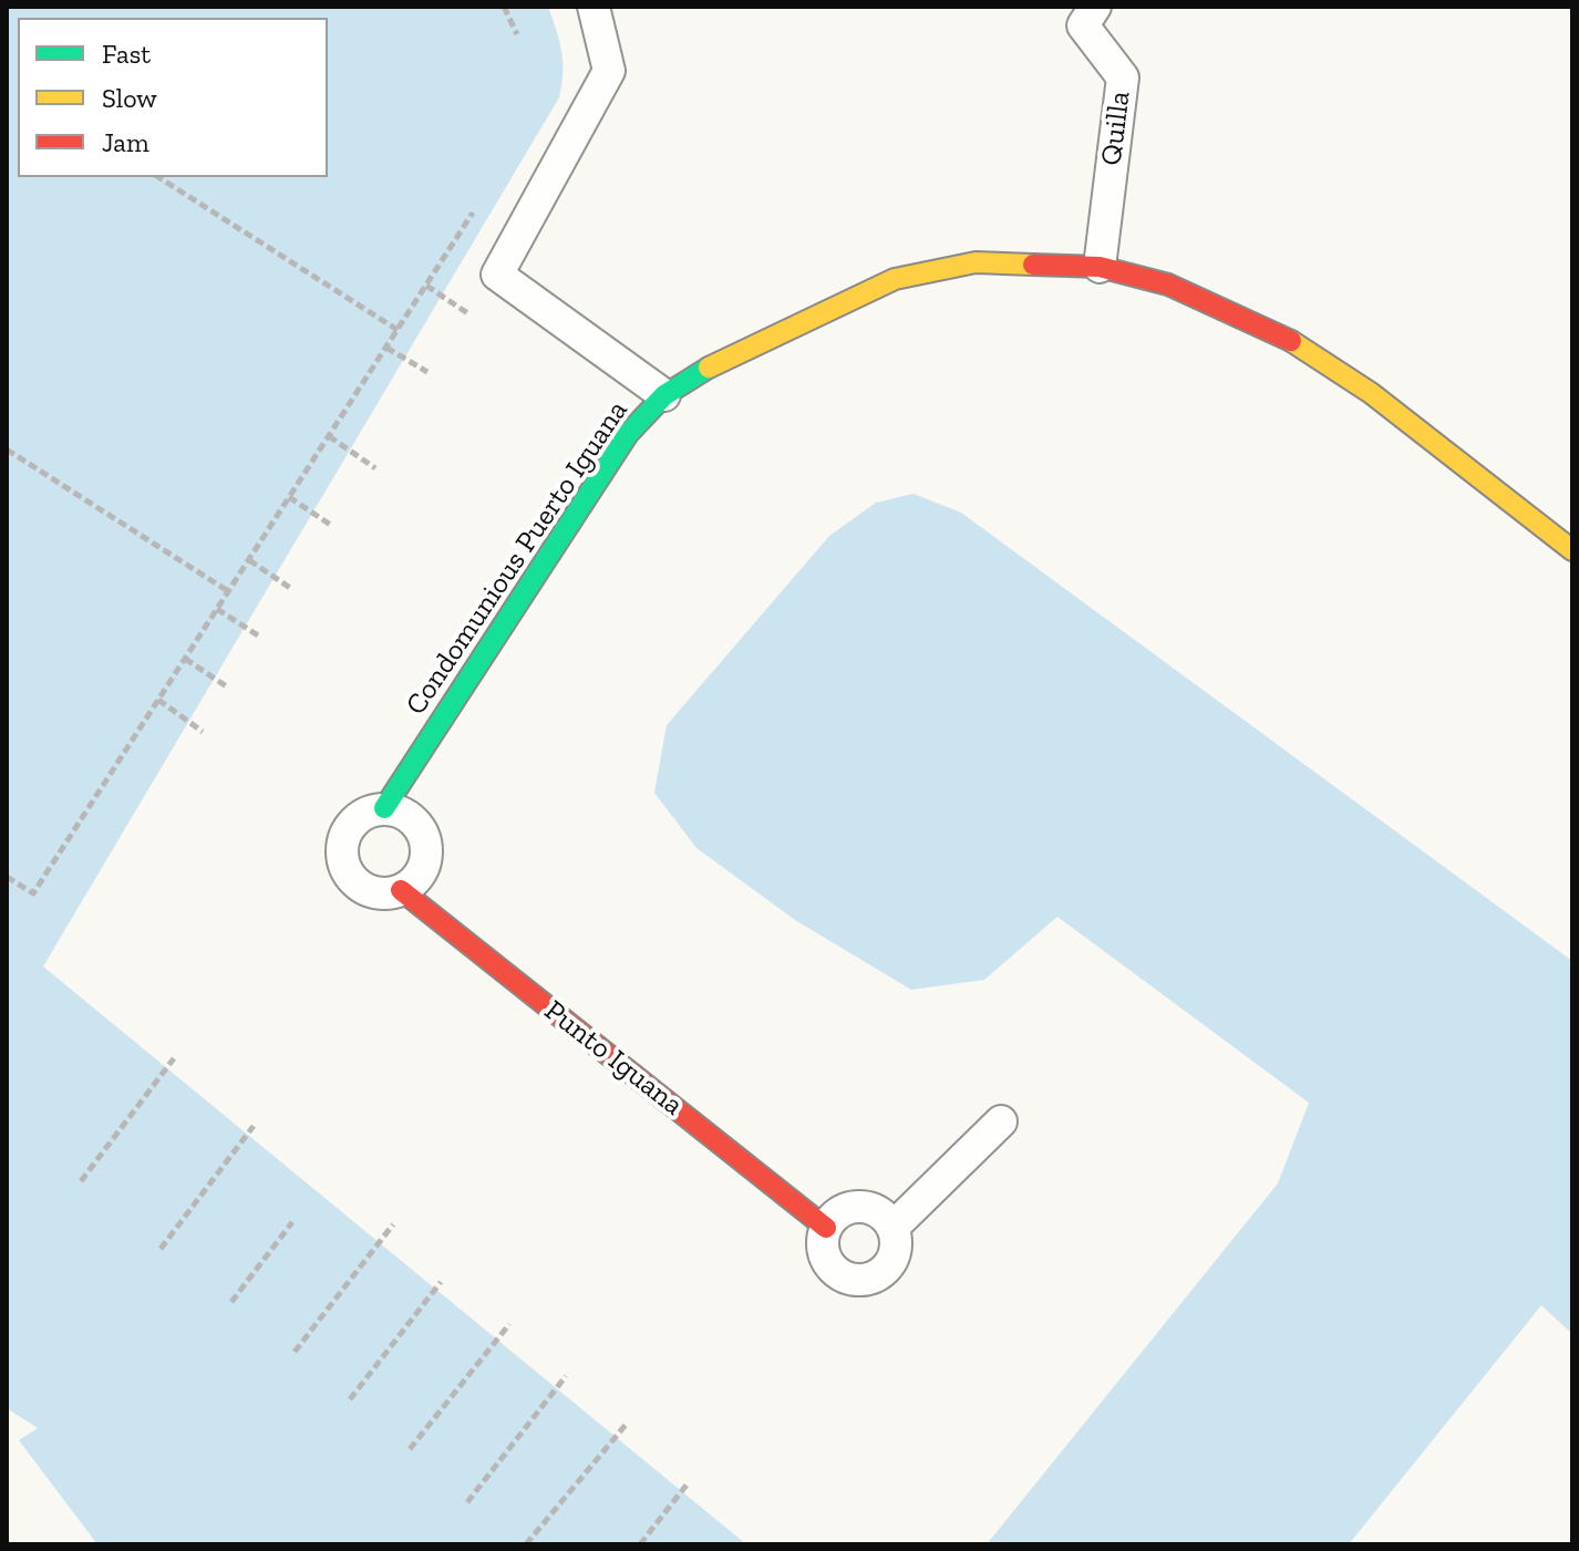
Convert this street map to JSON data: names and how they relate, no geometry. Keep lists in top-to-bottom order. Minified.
{"streets":{"street":["Quilla","Condomunious Puerto Iguana","Punto Iguana"]},"crossings":[["Quilla","Condomunious Puerto Iguana"],["Condomunious Puerto Iguana","Punto Iguana"]],"legend":["Fast","Slow","Jam"]}
